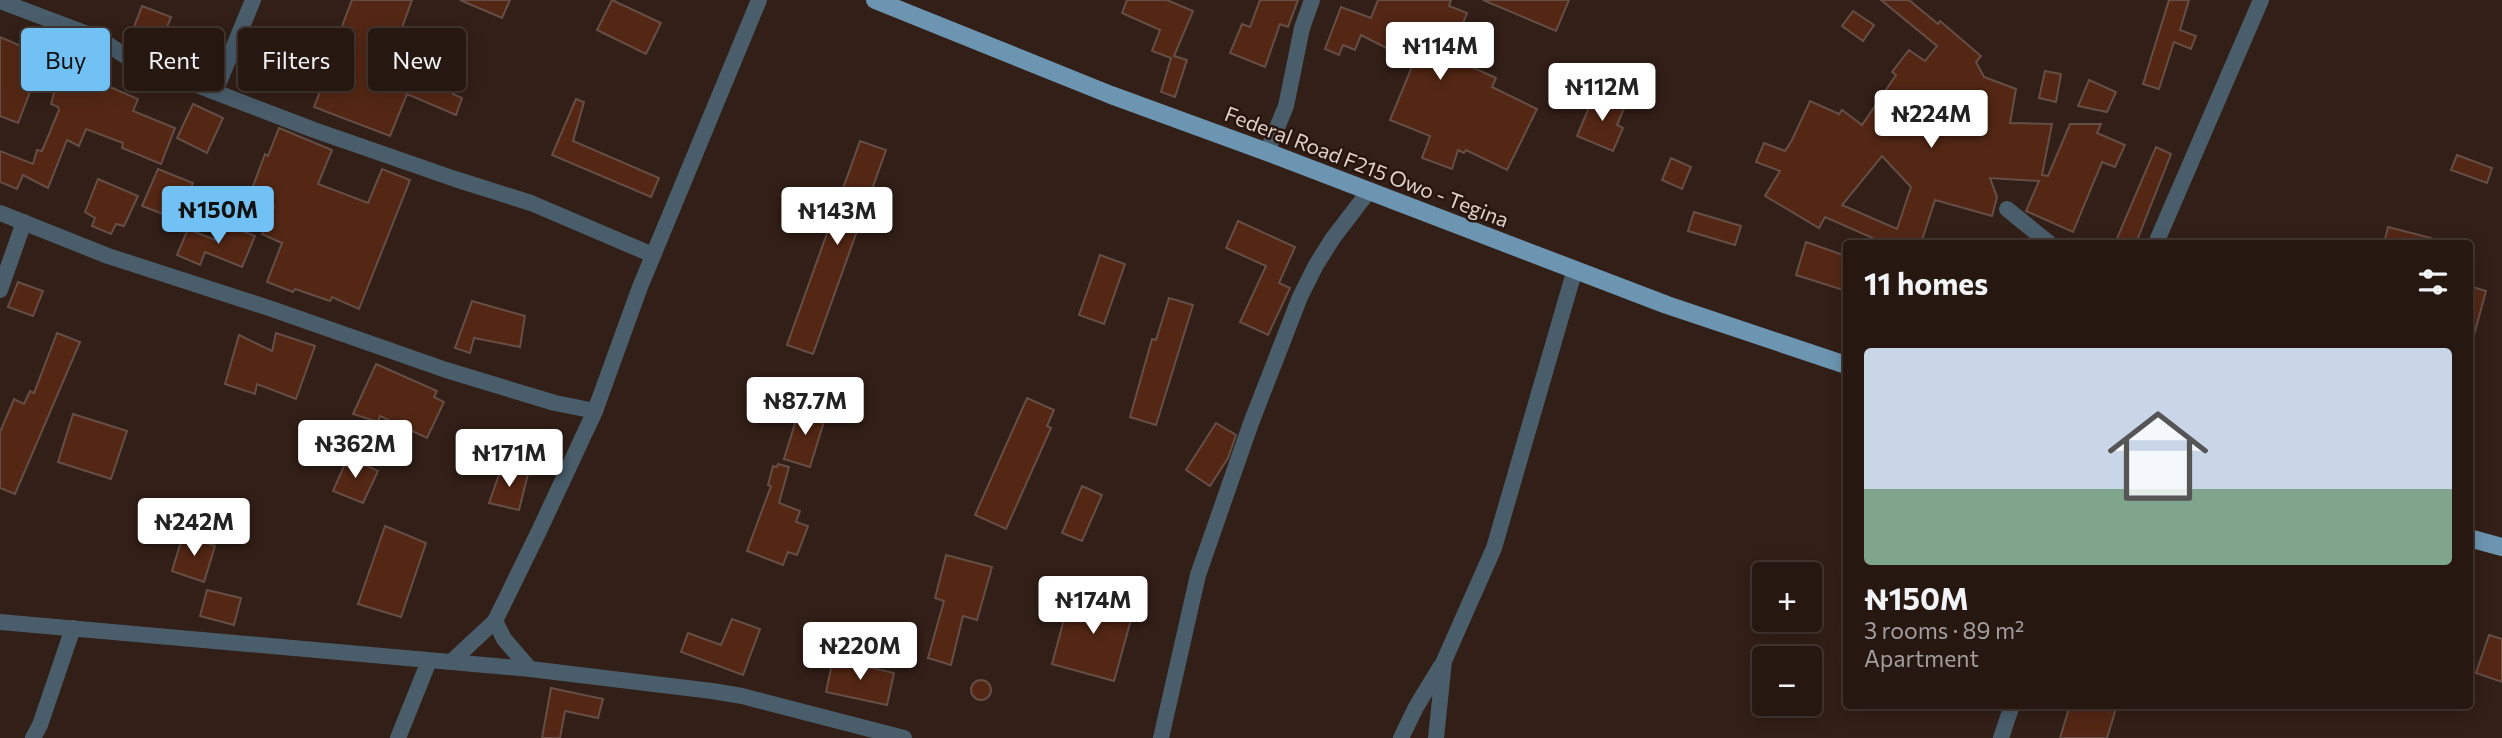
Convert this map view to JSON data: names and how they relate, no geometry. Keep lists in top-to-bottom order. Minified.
{"streets":{"main road":["Federal Road F215 Owo - Tegina"]},"page":{"price":["₦114M","₦112M","₦224M","₦150M","₦143M","₦87.7M","₦362M","₦171M","₦242M","₦174M","₦220M"],"chip":["Buy","Rent","Filters","New"],"heading":"11 homes","list":[{"name":"₦150M","note":"3 rooms · 89 m² · Apartment"}],"map_buttons":["+","−"]}}
